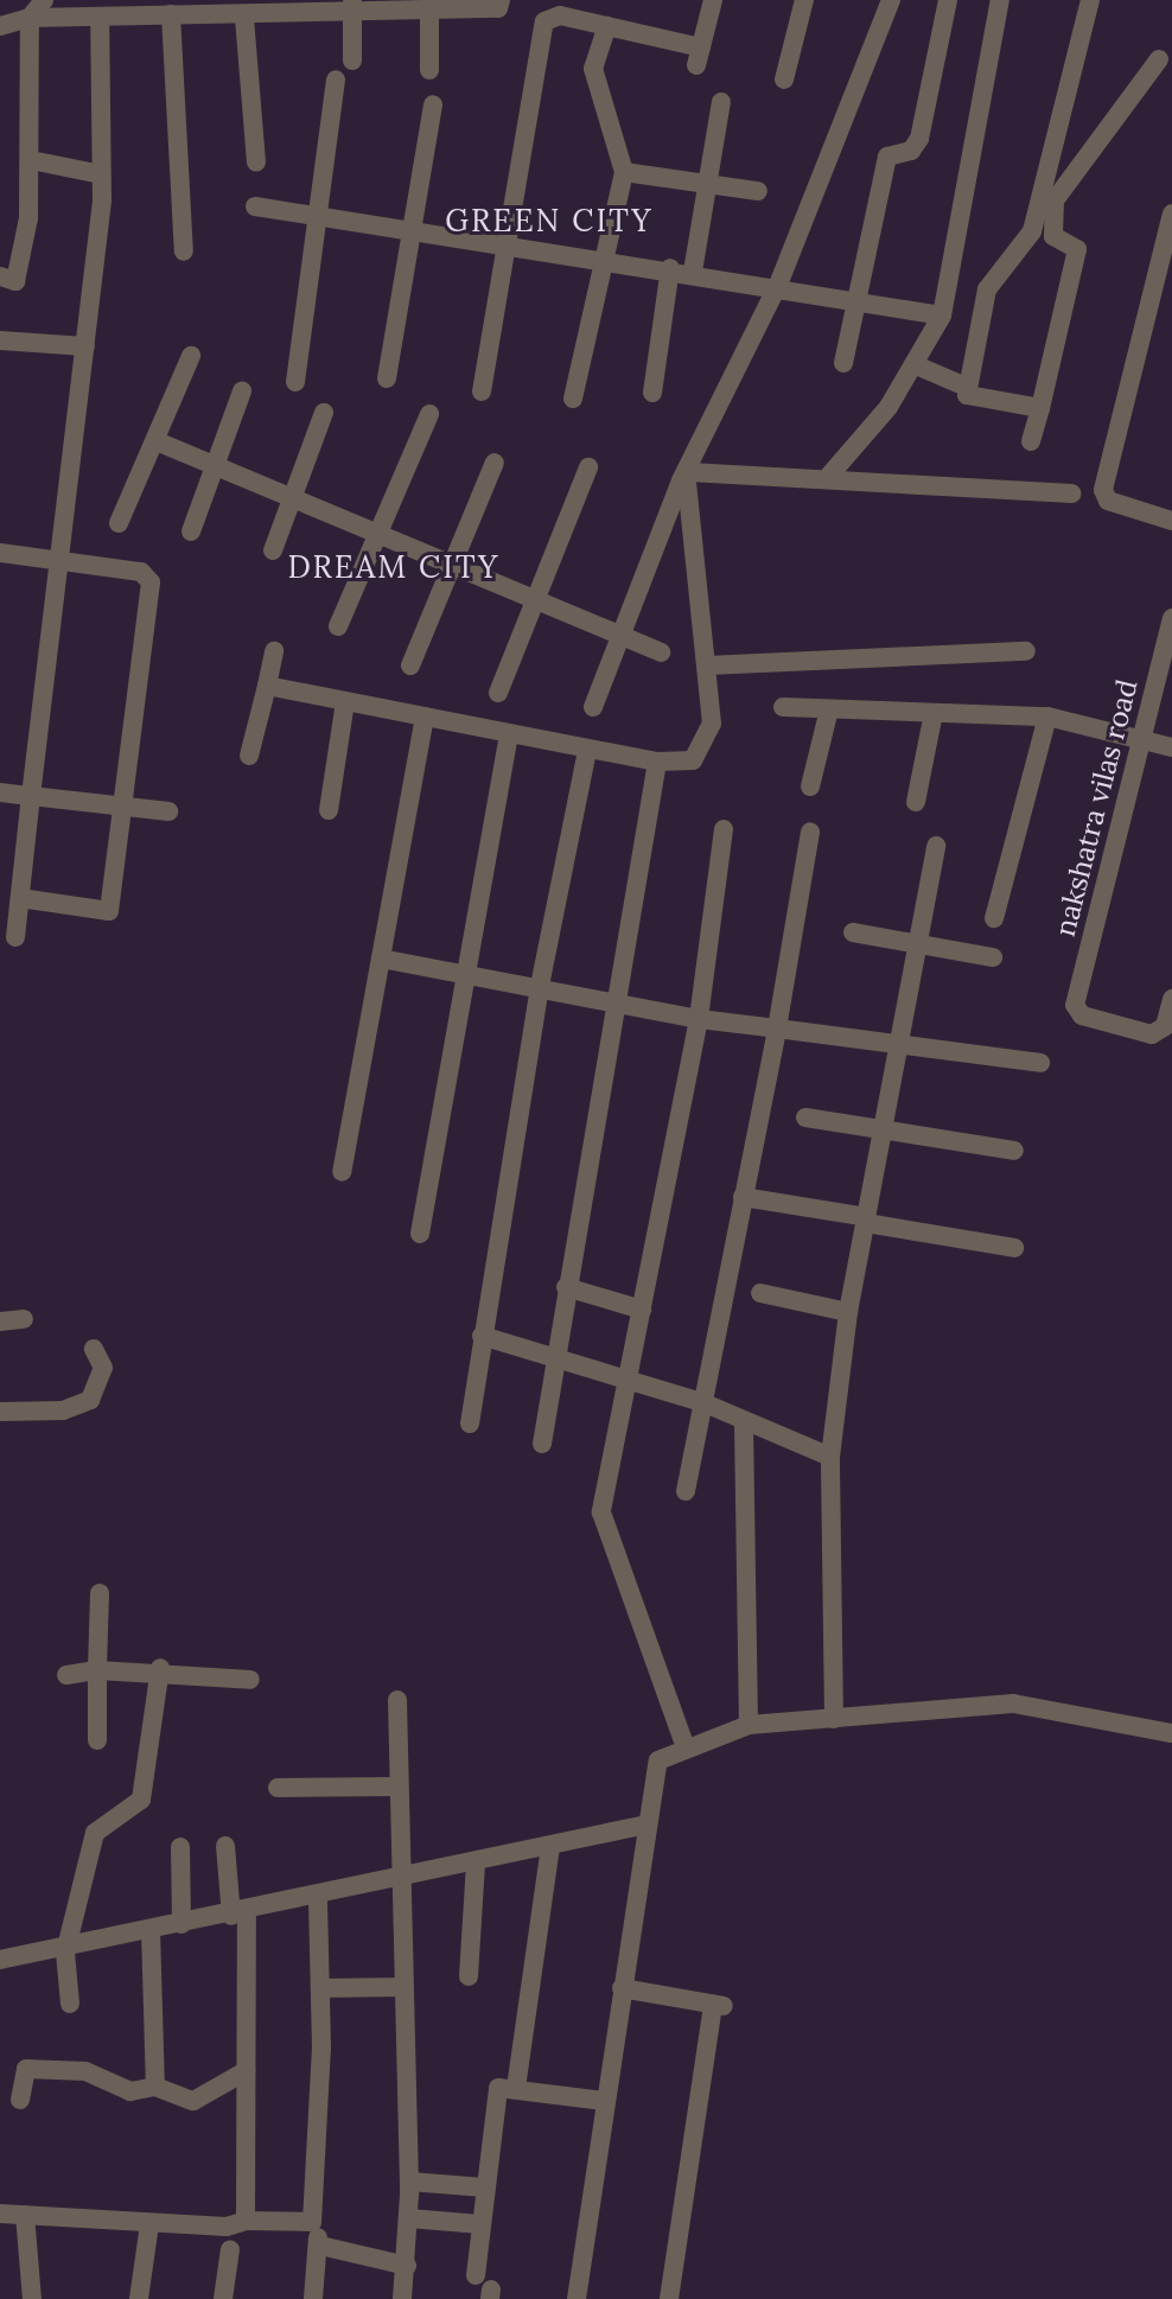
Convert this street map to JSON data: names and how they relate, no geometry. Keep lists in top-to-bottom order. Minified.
{"streets":{"street":["nakshatra vilas road"]},"districts":["GREEN CITY","DREAM CITY"]}
